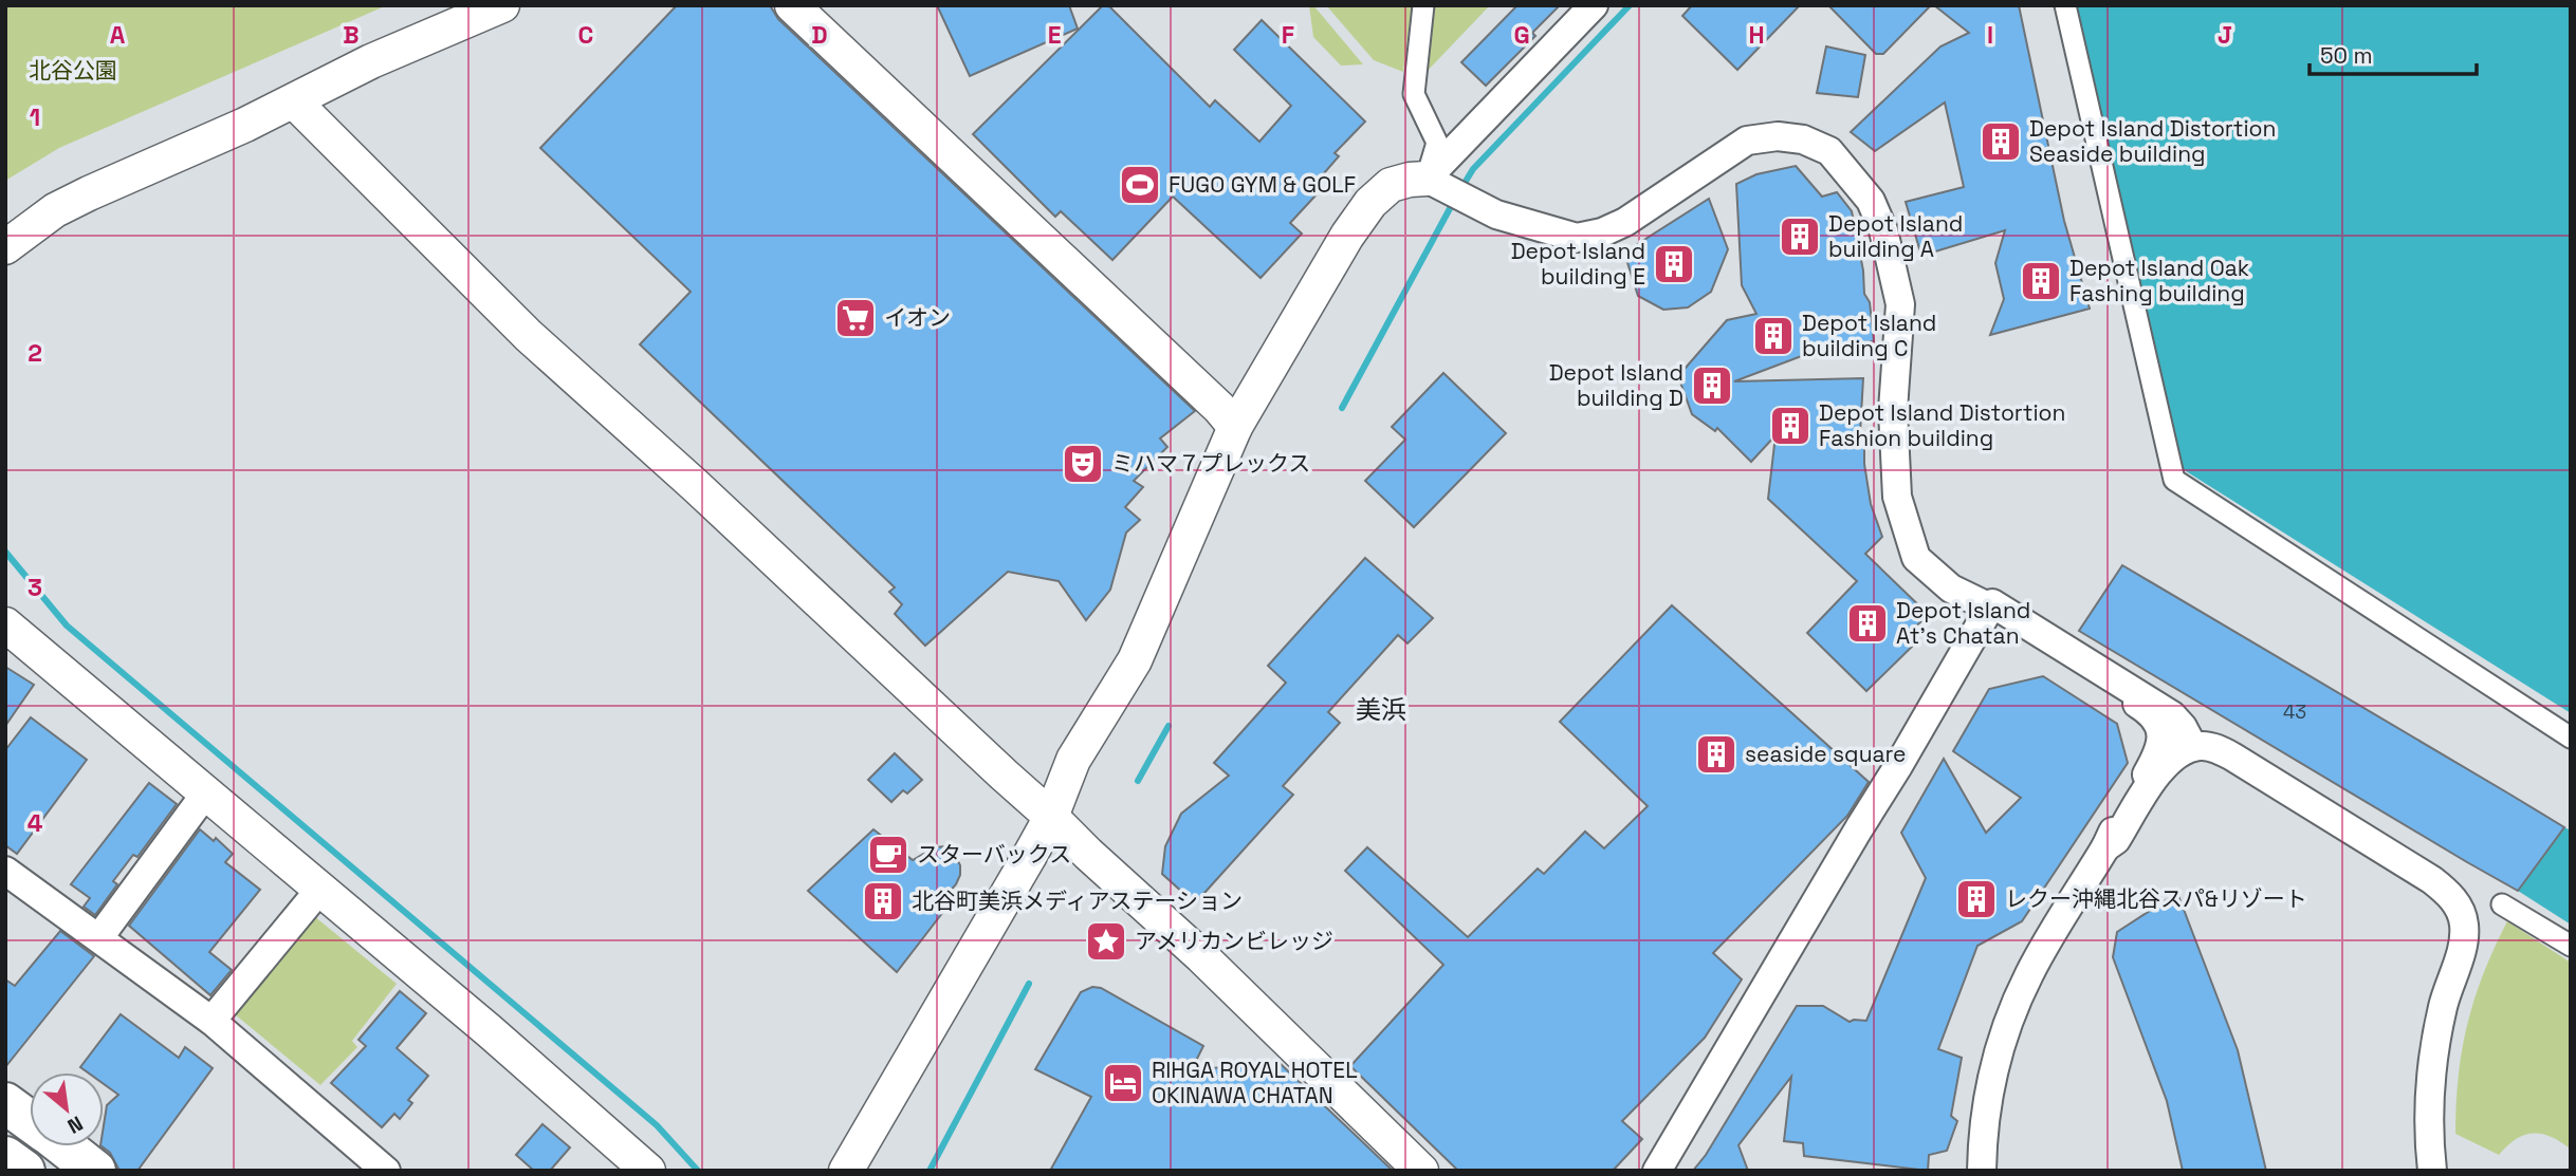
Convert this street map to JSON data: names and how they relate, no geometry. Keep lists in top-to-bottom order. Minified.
{"districts":["美浜"],"parks":["北谷公園"],"places":{"building":["Depot Island Distortion Seaside building","Depot Island building A","Depot Island building E","Depot Island Oak Fashing building","Depot Island building C","Depot Island building D","Depot Island Distortion Fashion building","Depot Island At's Chatan","seaside square","レクー沖縄北谷スパ&リゾート","北谷町美浜メディアステーション"],"sports":["FUGO GYM & GOLF"],"supermarket":["イオン"],"theatre":["ミハマ７プレックス"],"cafe":["スターバックス"],"place":["アメリカンビレッジ"],"hotel":["RIHGA ROYAL HOTEL OKINAWA CHATAN"]},"house_numbers":["43"],"scale_bar":"50 m","north":"bottom right","grid":{"columns":["A","B","C","D","E","F","G","H","I","J"],"rows":["1","2","3","4"]}}
